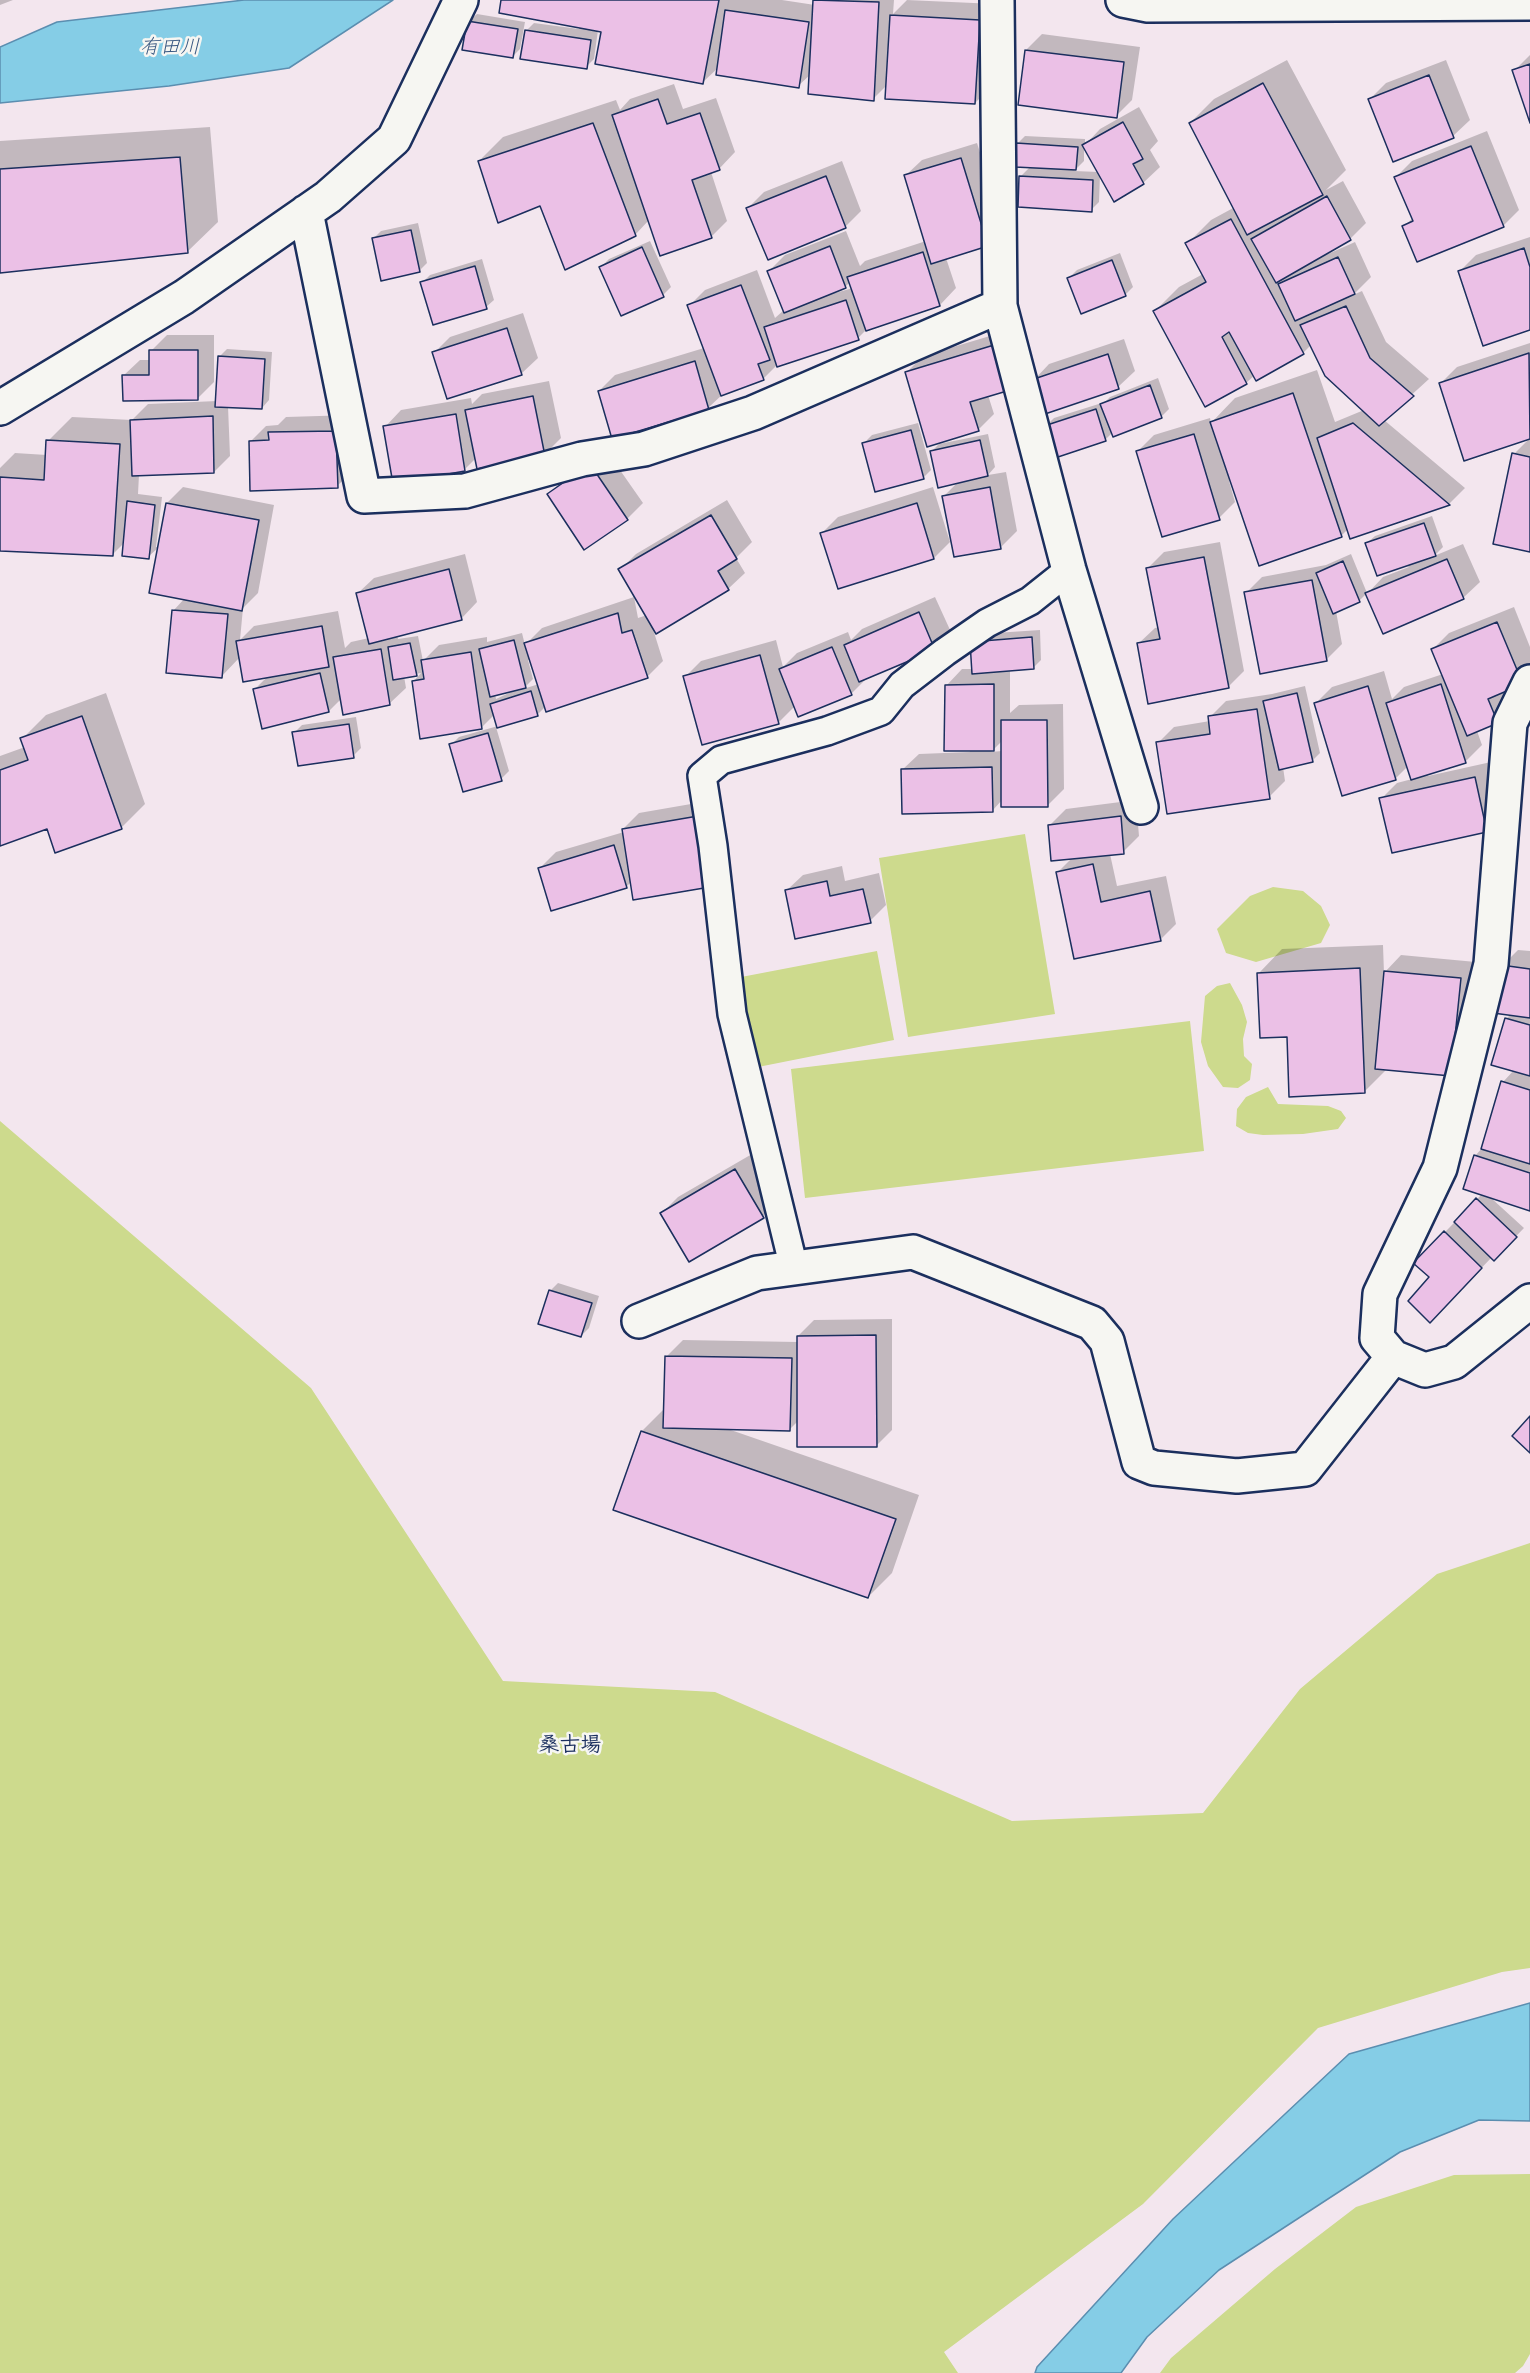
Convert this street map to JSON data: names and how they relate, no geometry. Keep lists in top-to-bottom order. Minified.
{"districts":["桑古場"],"water":["有田川"]}
